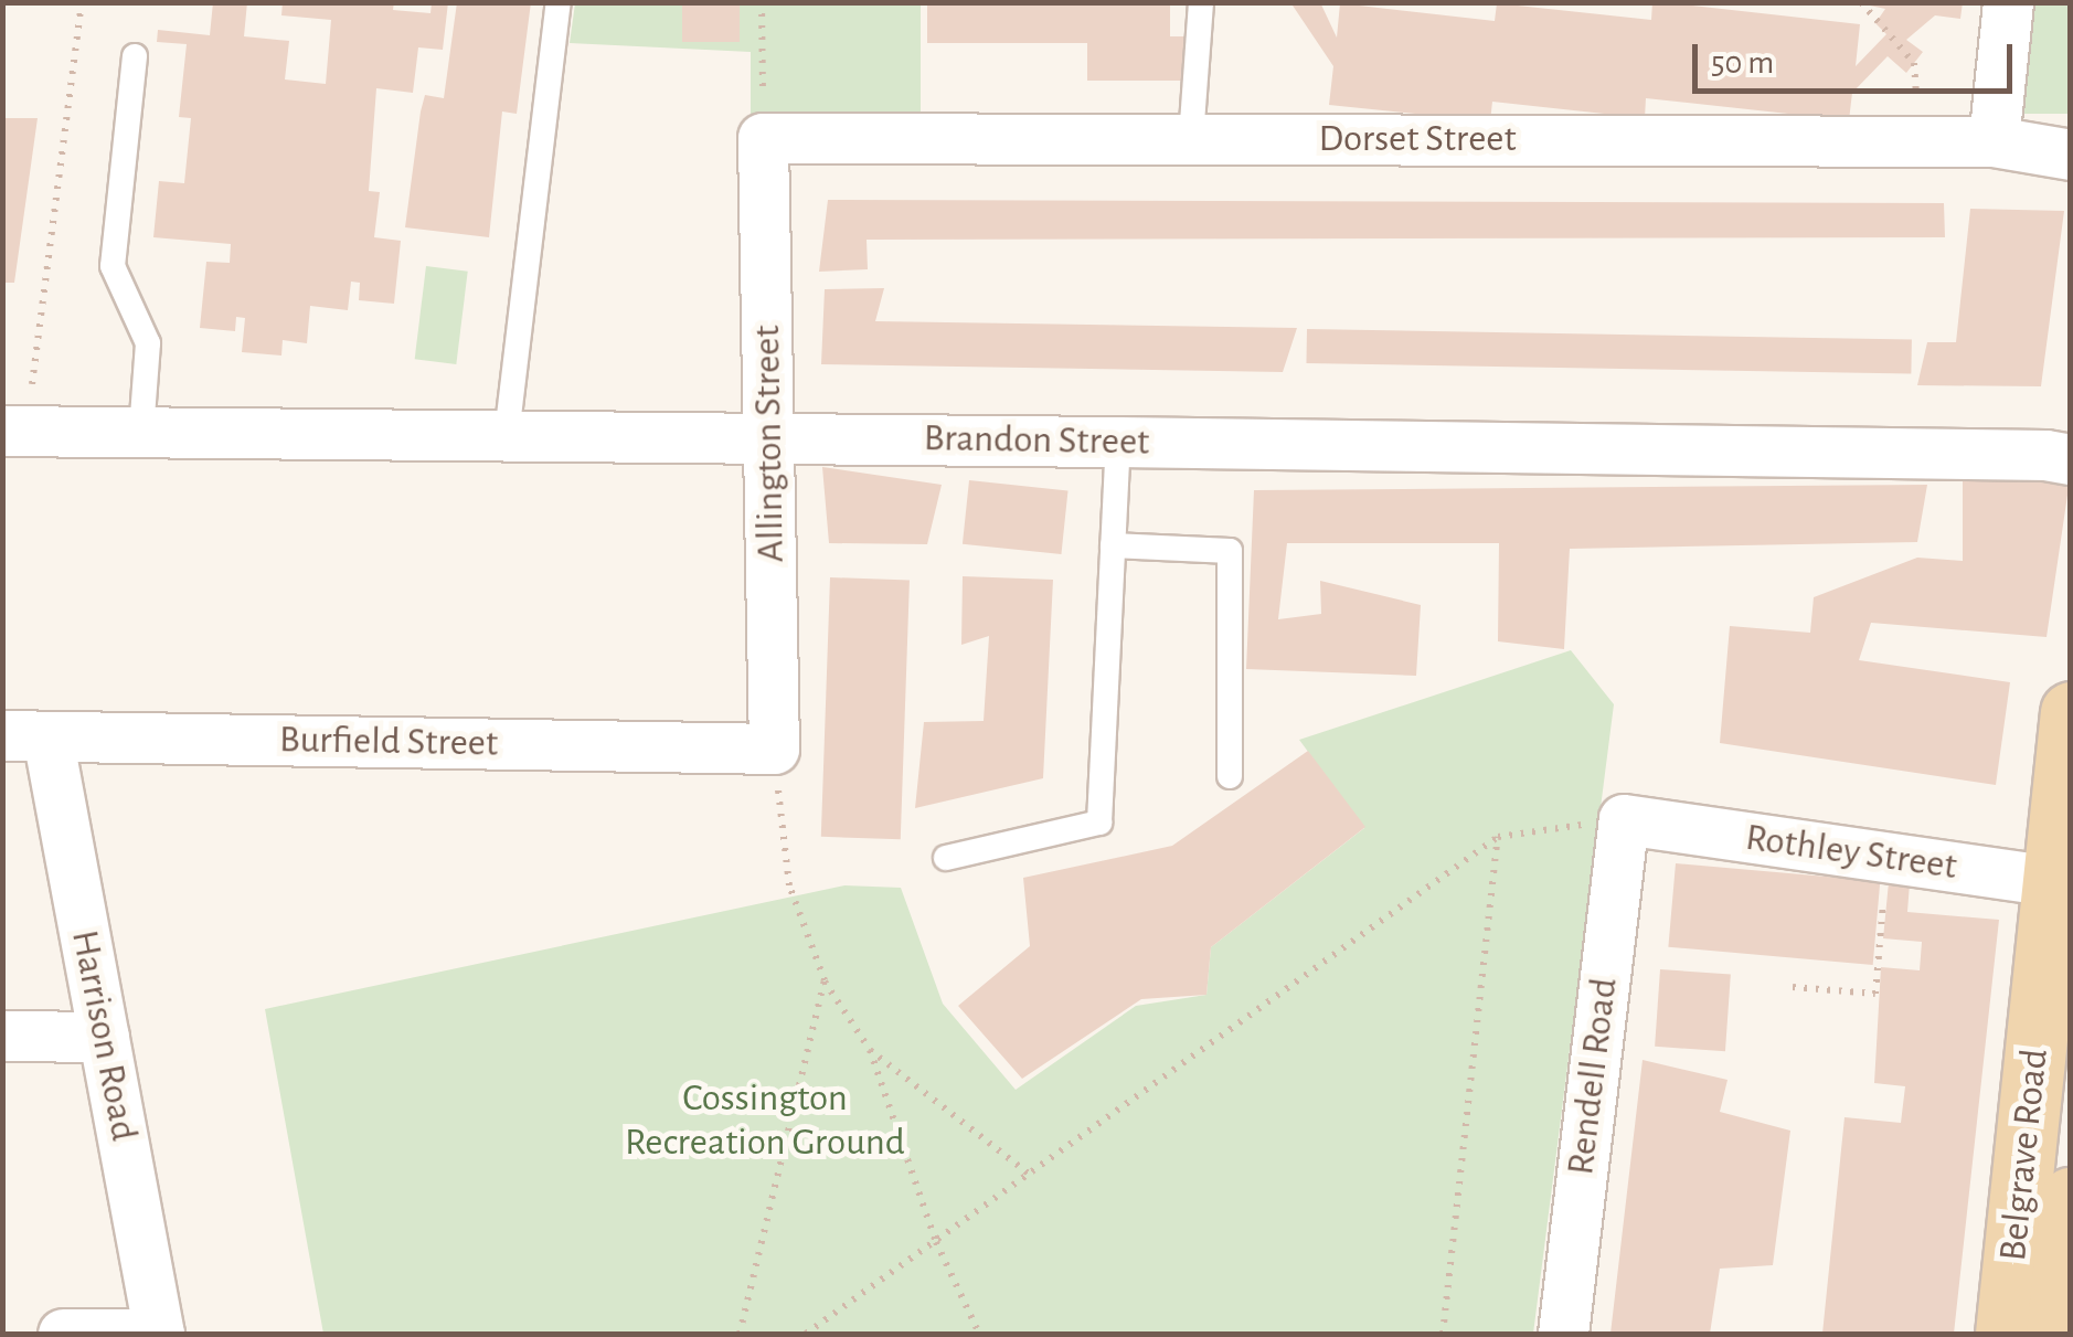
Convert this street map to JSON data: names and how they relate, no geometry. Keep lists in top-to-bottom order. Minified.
{"streets":{"main road":["Belgrave Road"],"street":["Dorset Street","Brandon Street","Allington Street","Burfield Street","Rothley Street","Harrison Road","Rendell Road"]},"crossings":[["Dorset Street","Allington Street"],["Brandon Street","Allington Street"],["Allington Street","Burfield Street"],["Burfield Street","Harrison Road"],["Rothley Street","Rendell Road"],["Rothley Street","Belgrave Road"]],"parks":["Cossington Recreation Ground"],"scale_bar":"50 m"}
